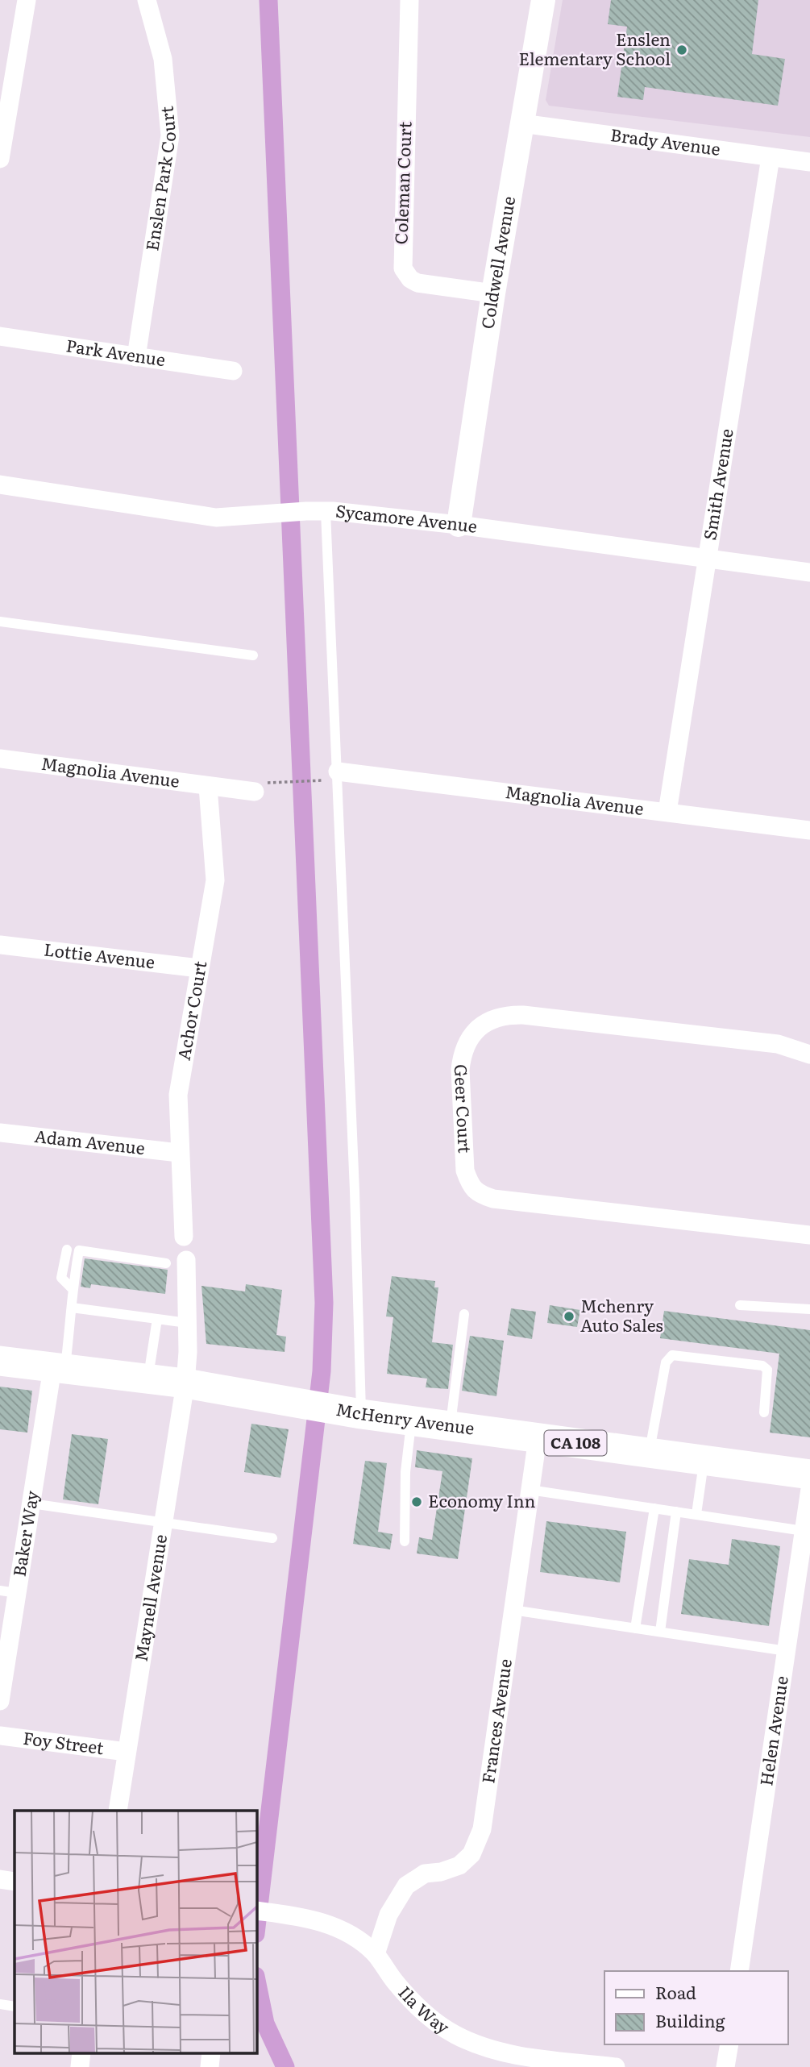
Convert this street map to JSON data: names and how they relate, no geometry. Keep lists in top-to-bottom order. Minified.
{"streets":{"main road":["McHenry Avenue","CA 108"],"street":["Brady Avenue","Enslen Park Court","Coleman Court","Coldwell Avenue","Park Avenue","Smith Avenue","Sycamore Avenue","Magnolia Avenue","Lottie Avenue","Achor Court","Geer Court","Adam Avenue","Baker Way","Maynell Avenue","Frances Avenue","Helen Avenue","Foy Street","Ila Way"]},"crossings":[["Brady Avenue","Coldwell Avenue"],["Brady Avenue","Smith Avenue"],["Enslen Park Court","Park Avenue"],["Coleman Court","Coldwell Avenue"],["Coldwell Avenue","Sycamore Avenue"],["Smith Avenue","Sycamore Avenue"],["Smith Avenue","Magnolia Avenue"],["Magnolia Avenue","Achor Court"],["Lottie Avenue","Achor Court"],["Achor Court","Adam Avenue"],["McHenry Avenue","Baker Way"],["McHenry Avenue","Maynell Avenue"],["McHenry Avenue","Frances Avenue"],["Maynell Avenue","Foy Street"],["Frances Avenue","Ila Way"]],"places":["Enslen Elementary School","Mchenry Auto Sales","Economy Inn"],"legend":["Road","Building"]}
